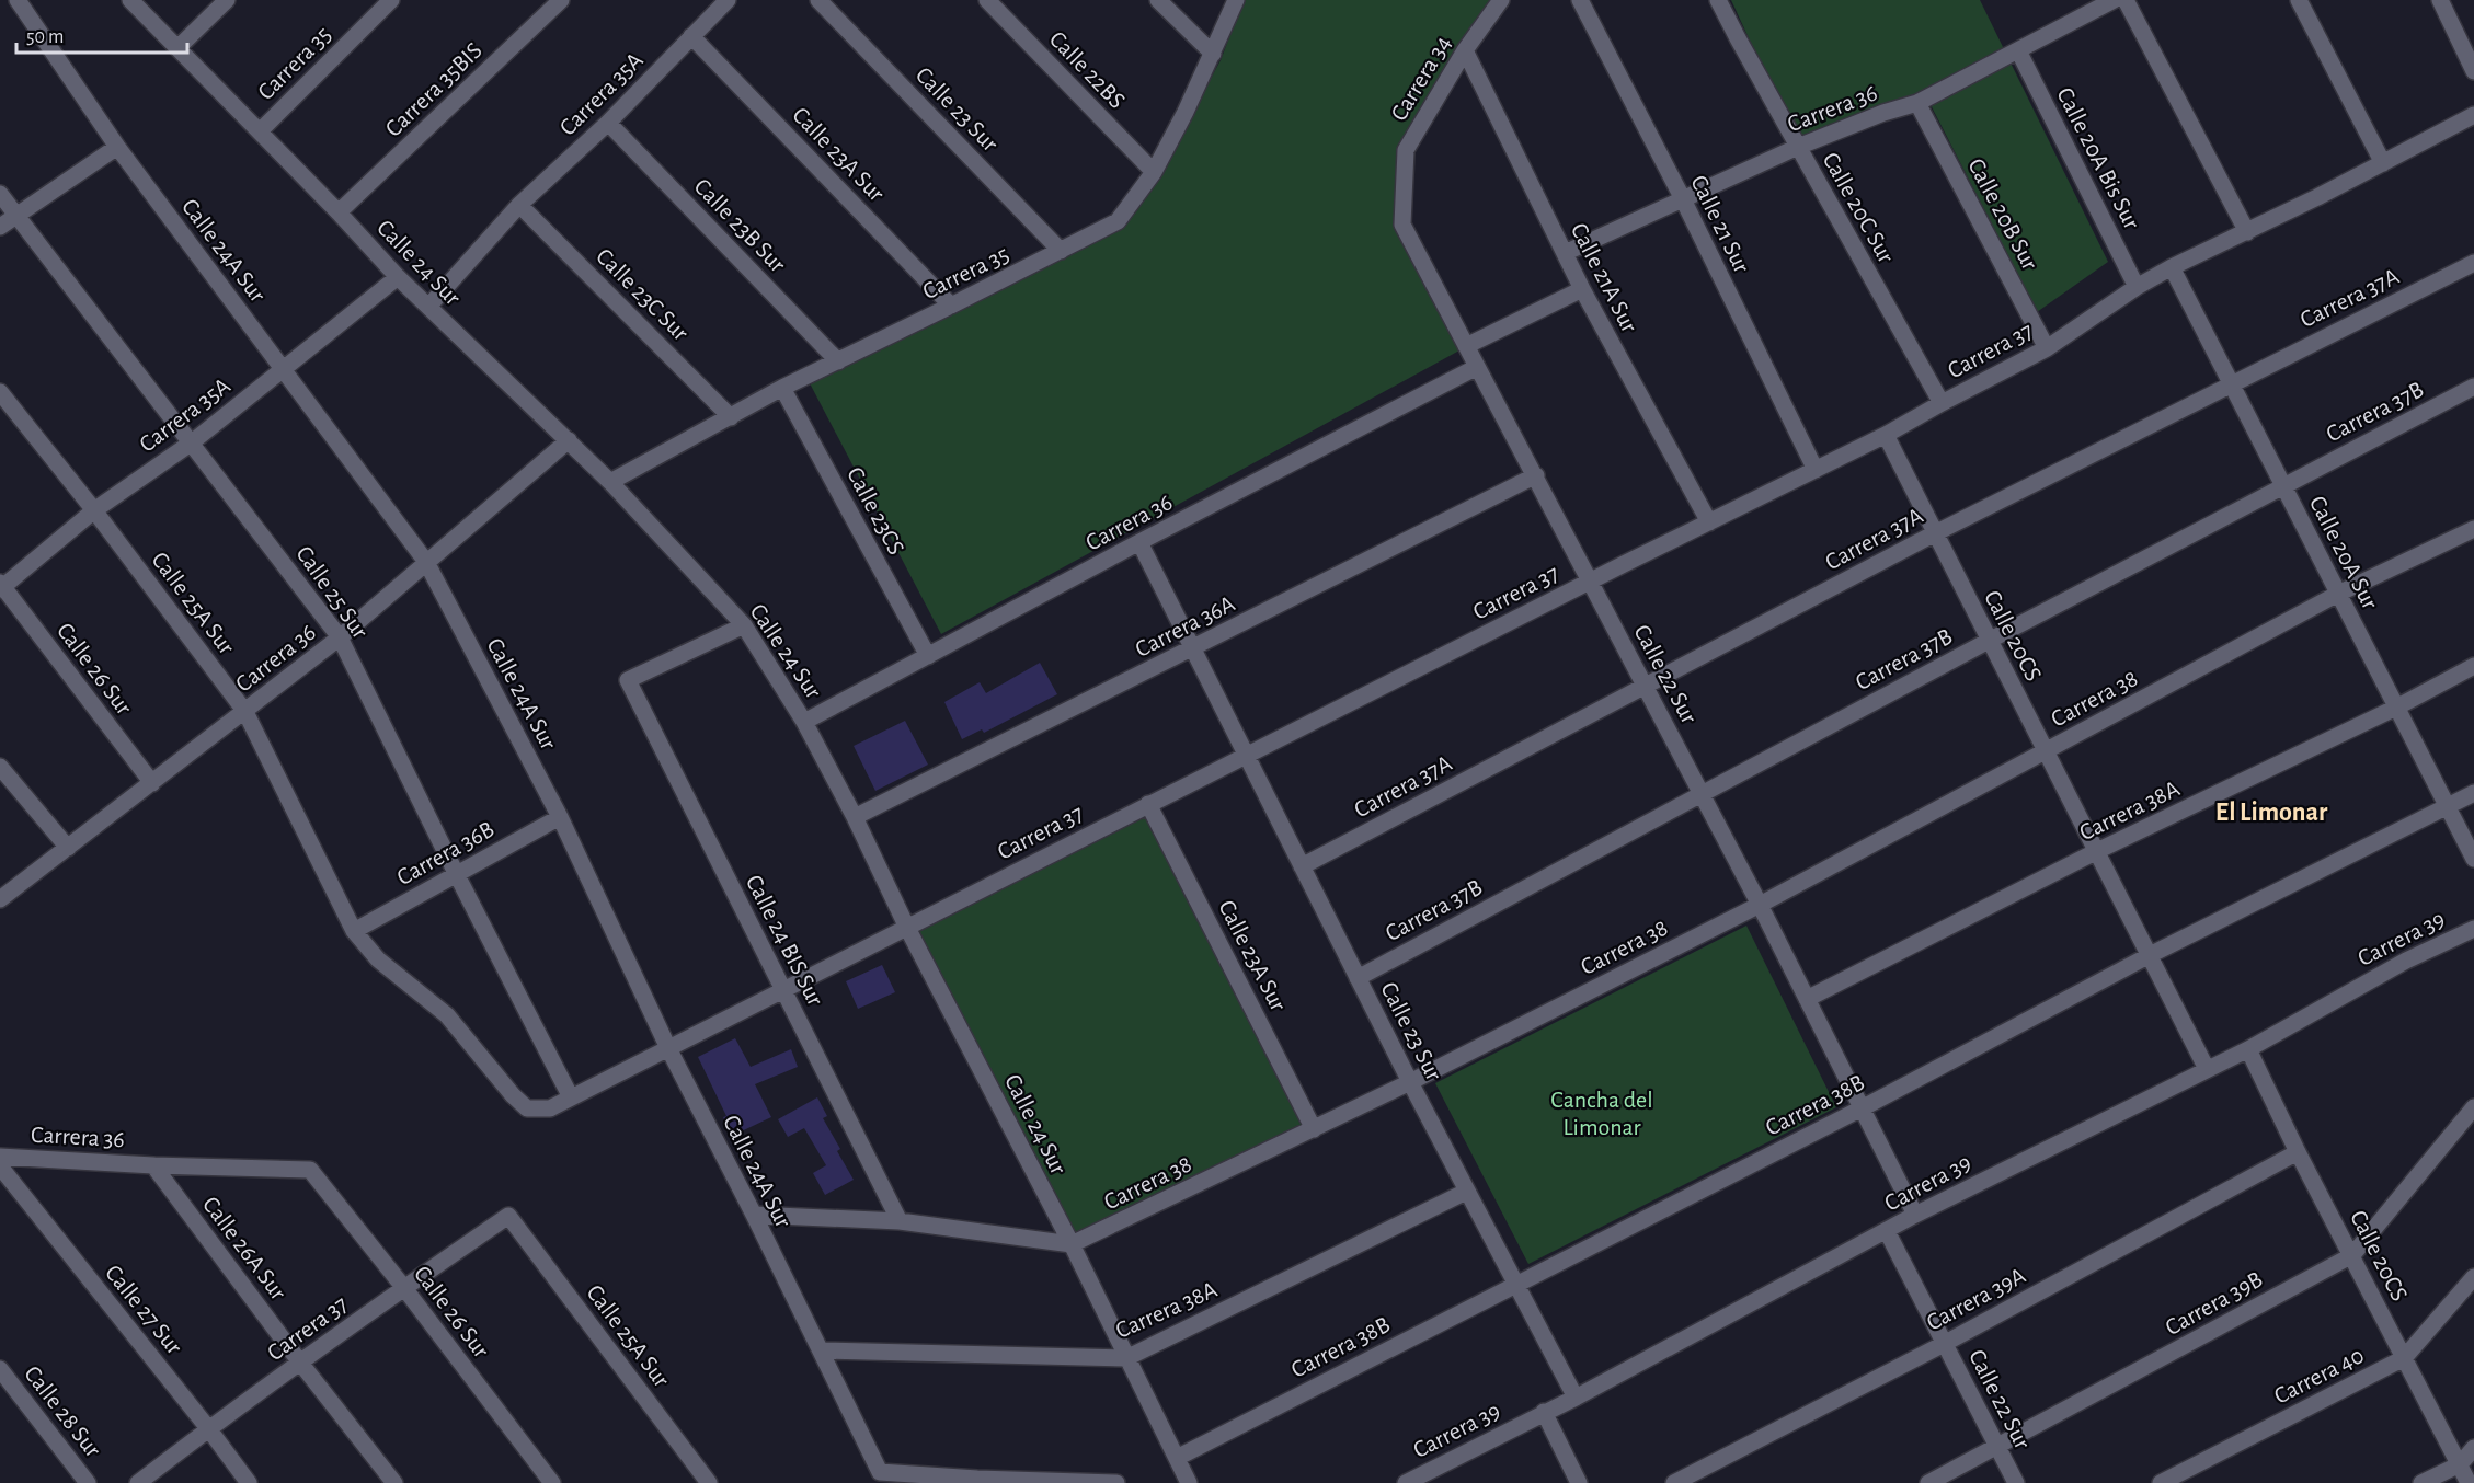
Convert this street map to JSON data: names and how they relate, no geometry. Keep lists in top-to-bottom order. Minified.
{"streets":{"street":["Carrera 35","Calle 22BS","Carrera 34","Carrera 35BIS","Carrera 35A","Carrera 36","Calle 23 Sur","Calle 23A Sur","Calle 20A Bis Sur","Calle 20C Sur","Calle 20B Sur","Calle 21 Sur","Calle 23B Sur","Calle 24A Sur","Calle 24 Sur","Calle 21A Sur","Calle 23C Sur","Carrera 37A","Carrera 37","Carrera 37B","Calle 23CS","Calle 20A Sur","Calle 25 Sur","Calle 25A Sur","Carrera 36A","Calle 20CS","Calle 26 Sur","Calle 22 Sur","Carrera 38","Carrera 38A","Carrera 36B","Carrera 39","Calle 24 BIS Sur","Carrera 38B","Calle 26A Sur","Carrera 39A","Carrera 39B","Calle 27 Sur","Carrera 40","Calle 28 Sur"]},"crossings":[["Carrera 35","Calle 22BS"],["Carrera 35","Calle 23 Sur"],["Carrera 35","Calle 23A Sur"],["Carrera 35","Calle 23B Sur"],["Carrera 35","Calle 24 Sur"],["Carrera 35","Calle 23C Sur"],["Carrera 35","Calle 23CS"],["Carrera 34","Calle 21A Sur"],["Carrera 34","Calle 22 Sur"],["Carrera 35BIS","Calle 24 Sur"],["Carrera 35A","Calle 23A Sur"],["Carrera 35A","Calle 23B Sur"],["Carrera 35A","Calle 24A Sur"],["Carrera 35A","Calle 24 Sur"],["Carrera 35A","Calle 23C Sur"],["Carrera 35A","Calle 25 Sur"],["Carrera 35A","Calle 25A Sur"],["Carrera 35A","Calle 26 Sur"],["Carrera 36","Calle 23 Sur"],["Carrera 36","Calle 20A Bis Sur"],["Carrera 36","Calle 20C Sur"],["Carrera 36","Calle 20B Sur"],["Carrera 36","Calle 21 Sur"],["Carrera 36","Calle 24A Sur"],["Carrera 36","Calle 24 Sur"],["Carrera 36","Calle 21A Sur"],["Carrera 36","Calle 23CS"],["Carrera 36","Calle 25 Sur"],["Carrera 36","Calle 25A Sur"],["Carrera 36","Calle 26 Sur"],["Carrera 36","Calle 22 Sur"],["Carrera 36","Calle 26A Sur"],["Calle 23 Sur","Carrera 37A"],["Calle 23 Sur","Carrera 37"],["Calle 23 Sur","Carrera 37B"],["Calle 23 Sur","Carrera 36A"],["Calle 23 Sur","Carrera 38"],["Calle 23 Sur","Carrera 38A"],["Calle 23 Sur","Carrera 39"],["Calle 23 Sur","Carrera 38B"],["Calle 23A Sur","Carrera 37"],["Calle 23A Sur","Carrera 38"],["Calle 20A Bis Sur","Carrera 37"],["Calle 20C Sur","Carrera 37"],["Calle 20B Sur","Carrera 37"],["Calle 21 Sur","Carrera 37"],["Calle 24A Sur","Carrera 37"],["Calle 24A Sur","Carrera 38A"],["Calle 24A Sur","Carrera 36B"],["Calle 24 Sur","Carrera 37"],["Calle 24 Sur","Carrera 36A"],["Calle 24 Sur","Carrera 38"],["Calle 24 Sur","Carrera 38A"],["Calle 24 Sur","Calle 24 BIS Sur"],["Calle 24 Sur","Carrera 38B"],["Calle 21A Sur","Carrera 37"],["Carrera 37A","Calle 20A Sur"],["Carrera 37A","Calle 20CS"],["Carrera 37A","Calle 22 Sur"],["Carrera 37","Calle 20A Sur"],["Carrera 37","Calle 25 Sur"],["Carrera 37","Calle 25A Sur"],["Carrera 37","Calle 20CS"],["Carrera 37","Calle 26 Sur"],["Carrera 37","Calle 22 Sur"],["Carrera 37","Carrera 36B"],["Carrera 37","Calle 24 BIS Sur"],["Carrera 37","Calle 26A Sur"],["Carrera 37","Calle 27 Sur"],["Carrera 37B","Calle 20A Sur"],["Carrera 37B","Calle 20CS"],["Carrera 37B","Calle 22 Sur"],["Calle 20A Sur","Carrera 38"],["Calle 20A Sur","Carrera 38A"],["Calle 20A Sur","Carrera 38B"],["Calle 25 Sur","Carrera 36B"],["Calle 25A Sur","Carrera 36B"],["Carrera 36A","Calle 22 Sur"],["Calle 20CS","Carrera 38"],["Calle 20CS","Carrera 38A"],["Calle 20CS","Carrera 39"],["Calle 20CS","Carrera 38B"],["Calle 20CS","Carrera 39A"],["Calle 20CS","Carrera 39B"],["Calle 20CS","Carrera 40"],["Calle 22 Sur","Carrera 38"],["Calle 22 Sur","Carrera 38A"],["Calle 22 Sur","Carrera 39"],["Calle 22 Sur","Carrera 38B"],["Calle 22 Sur","Carrera 39A"],["Calle 22 Sur","Carrera 39B"]],"districts":["El Limonar"],"parks":["Cancha del Limonar"],"scale_bar":"50 m"}
